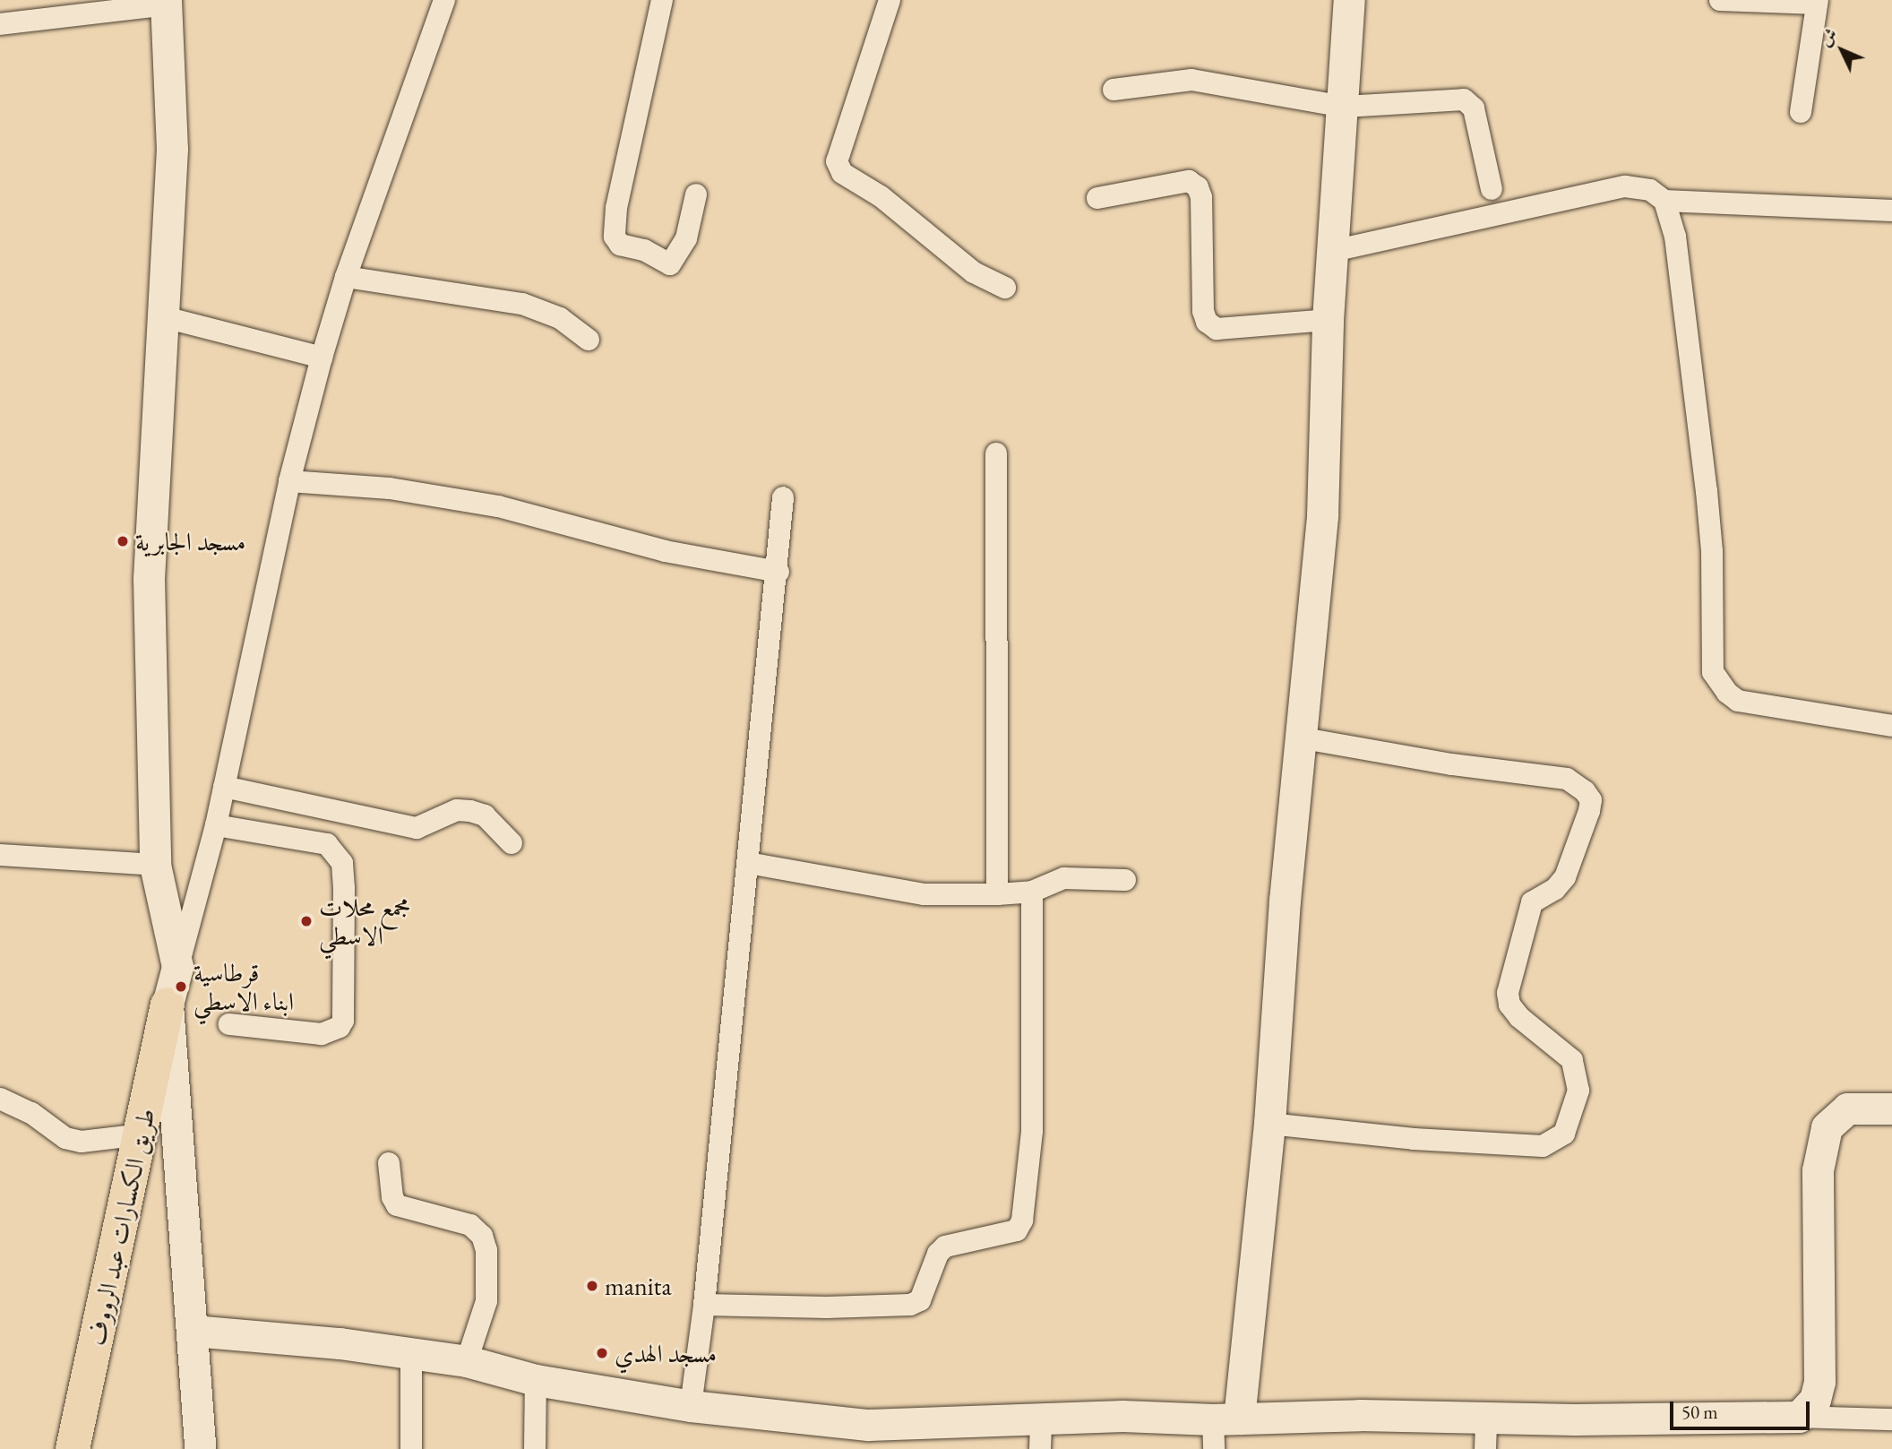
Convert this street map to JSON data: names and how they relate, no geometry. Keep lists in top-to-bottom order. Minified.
{"streets":{"main road":["طريق الكسارات عبد الرووف"]},"places":["مسجد الجابرية","مجمع محلات الاسطي","قرطاسية ابناء الاسطي","manita","مسجد الهدي"],"scale_bar":"50 m","north":"top left"}
